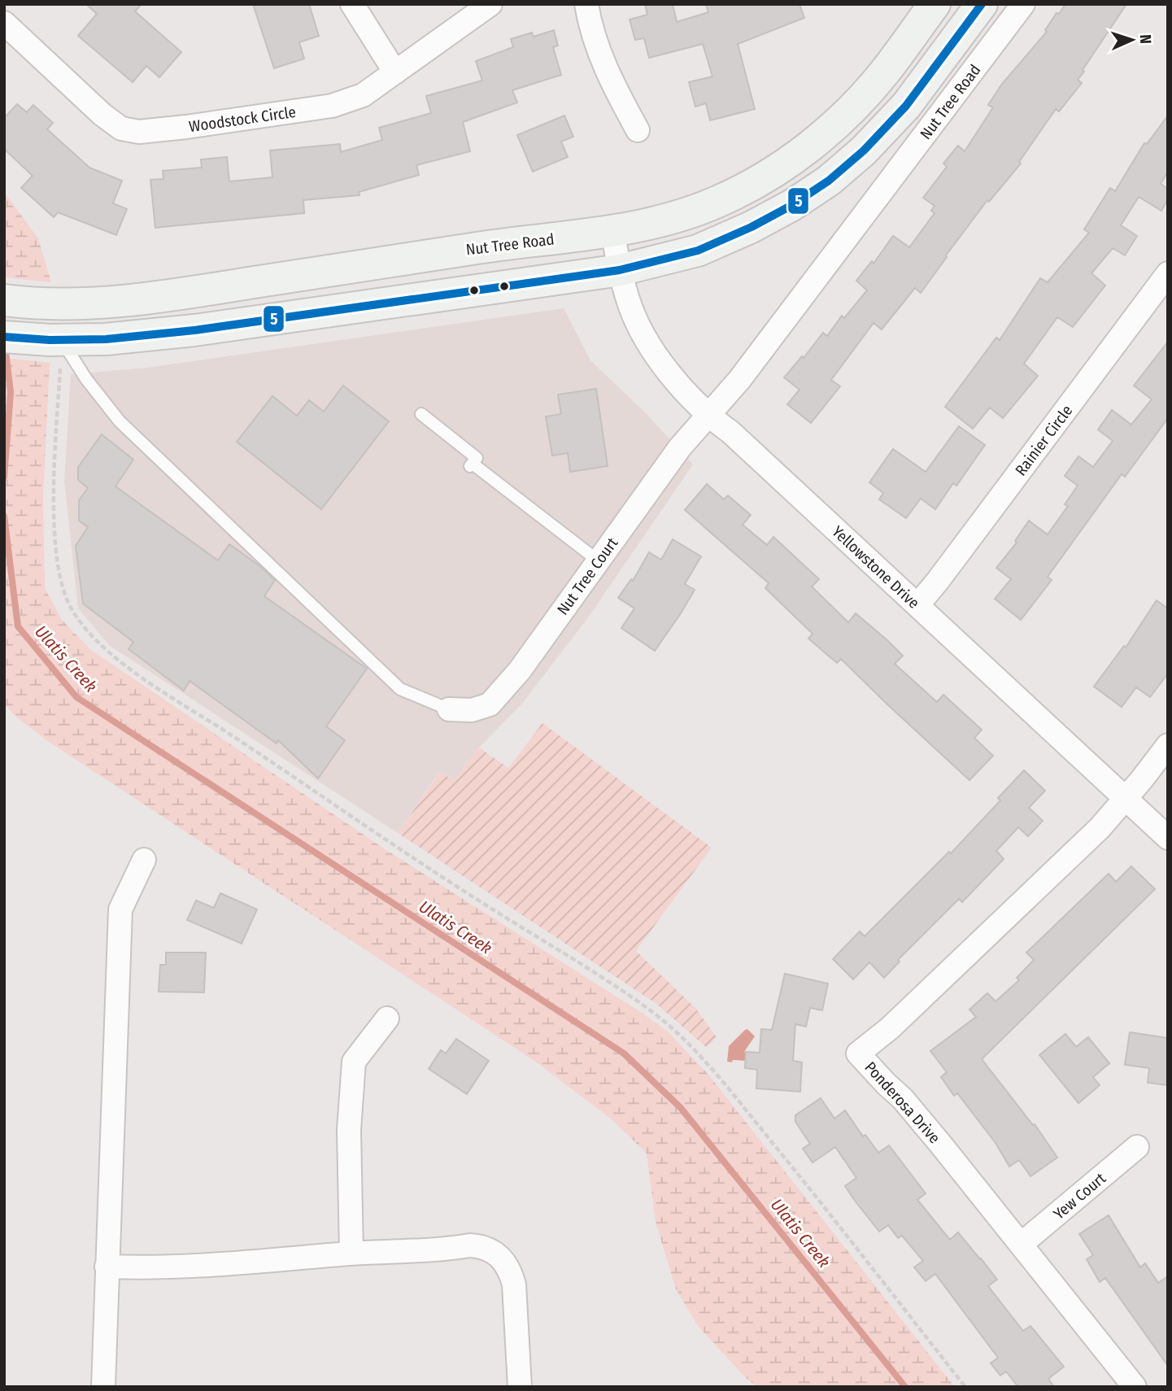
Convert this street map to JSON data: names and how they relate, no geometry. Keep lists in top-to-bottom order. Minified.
{"streets":{"main road":["Nut Tree Road"],"street":["Woodstock Circle","Rainier Circle","Yellowstone Drive","Nut Tree Court","Ponderosa Drive","Yew Court"]},"crossings":[["Nut Tree Road","Yellowstone Drive"],["Nut Tree Road","Nut Tree Court"],["Rainier Circle","Yellowstone Drive"],["Yellowstone Drive","Nut Tree Court"],["Yellowstone Drive","Ponderosa Drive"],["Ponderosa Drive","Yew Court"]],"water":["Ulatis Creek"],"lines":["transit line 5"],"north":"right"}
